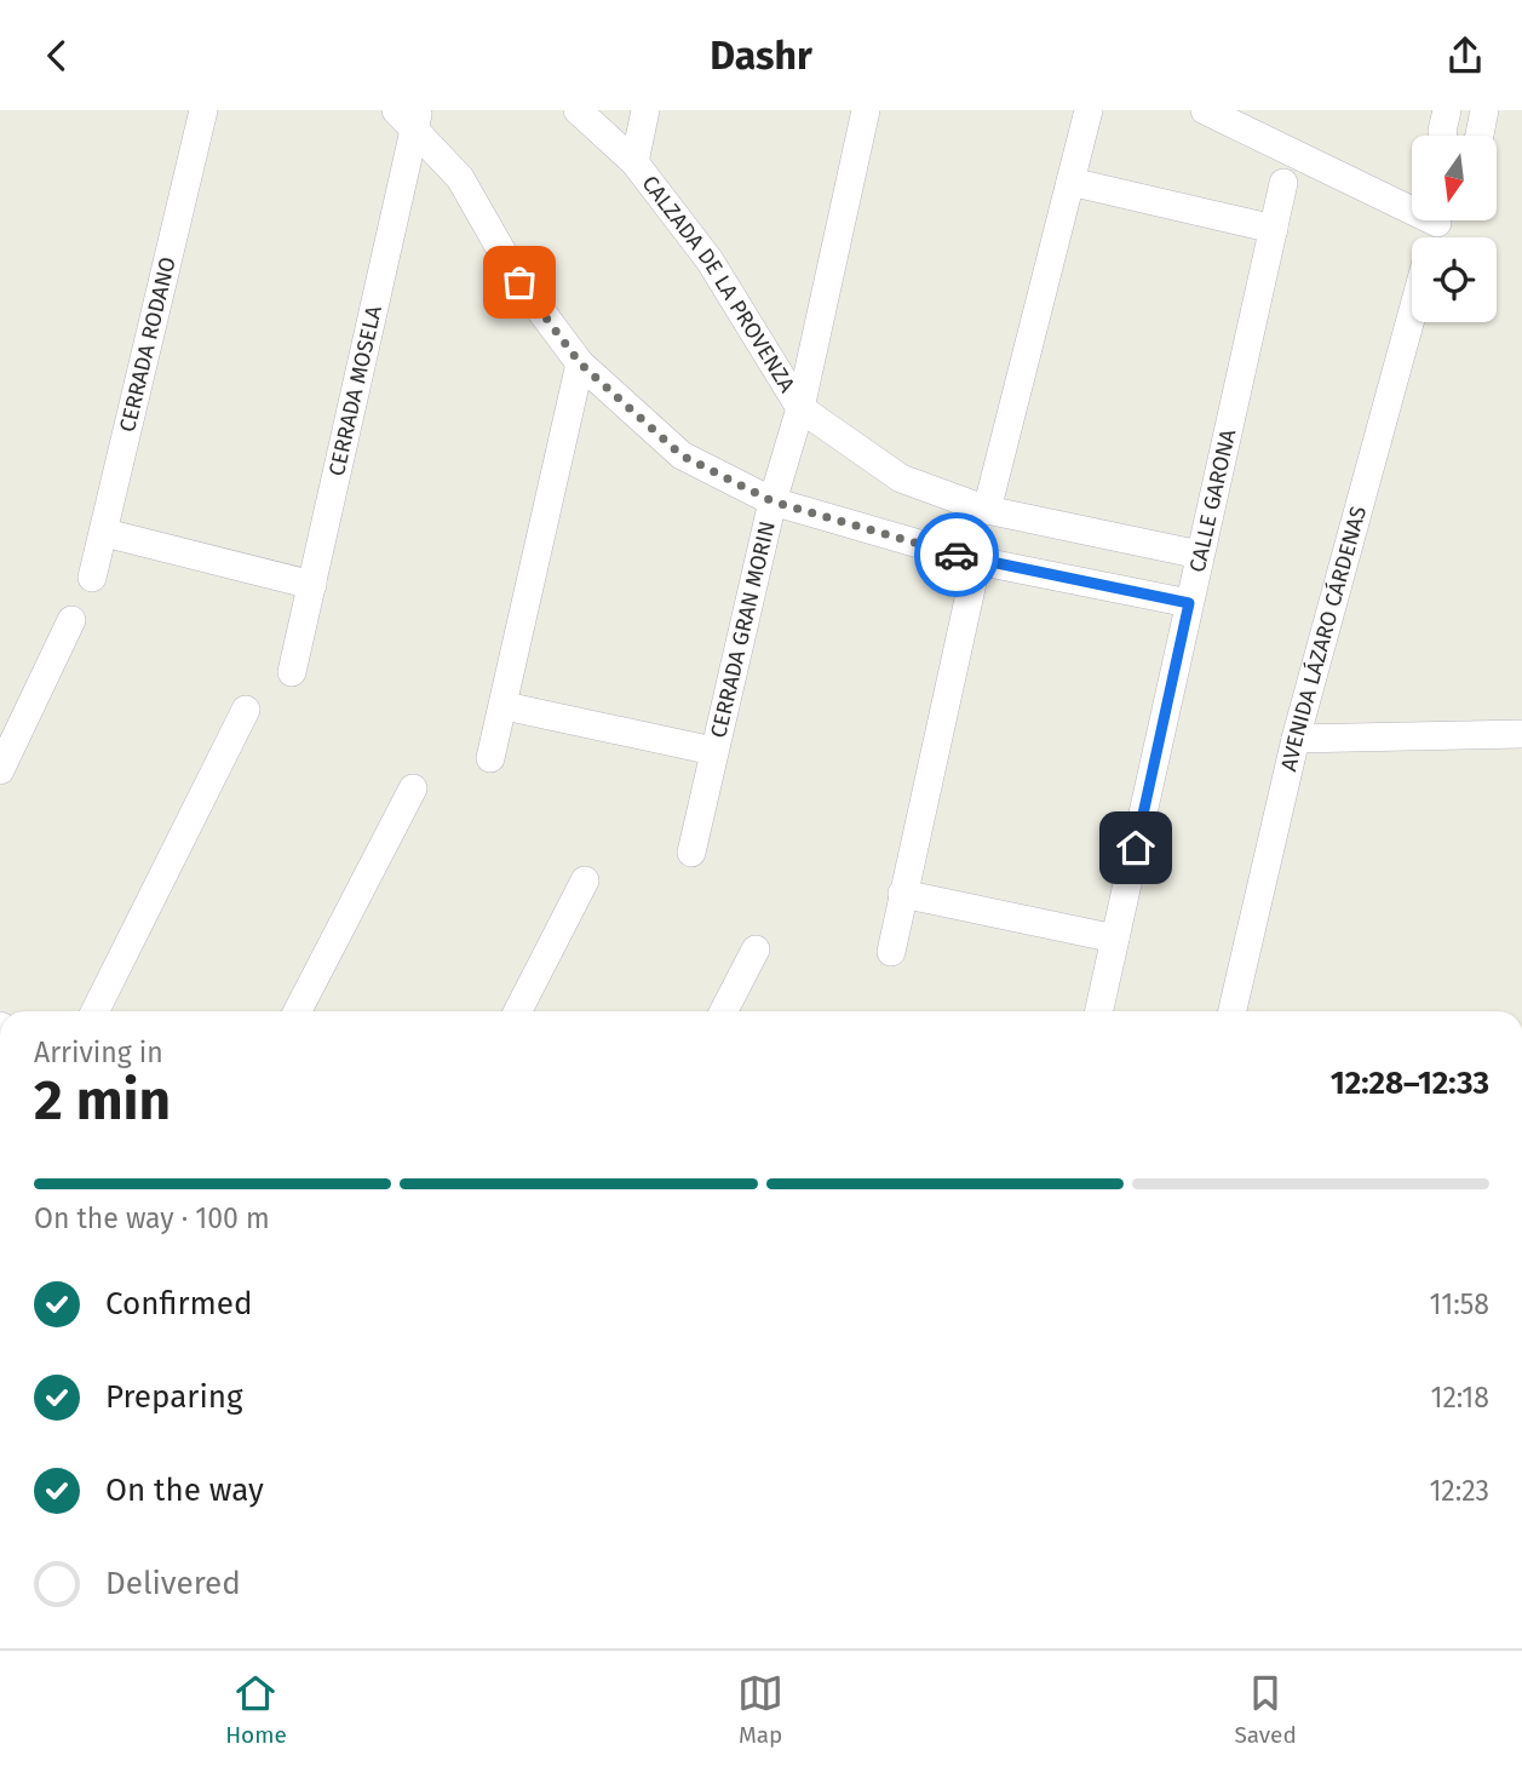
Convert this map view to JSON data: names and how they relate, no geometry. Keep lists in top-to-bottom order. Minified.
{"streets":{"street":["CALZADA DE LA PROVENZA","CERRADA RODANO","CERRADA MOSELA","CALLE GARONA","CERRADA GRAN MORIN","AVENIDA LÁZARO CÁRDENAS"]},"crossings":[["CALZADA DE LA PROVENZA","CALLE GARONA"],["CALZADA DE LA PROVENZA","CERRADA GRAN MORIN"]],"north":"bottom","page":{"header":"Dashr","heading":["2 min","Arriving in","12:28–12:33"],"bar":"On the way · 100 m","list":[["Confirmed","11:58"],["Preparing","12:18"],["On the way","12:23"],"Delivered"],"tabs":["Home","Map","Saved"]}}
